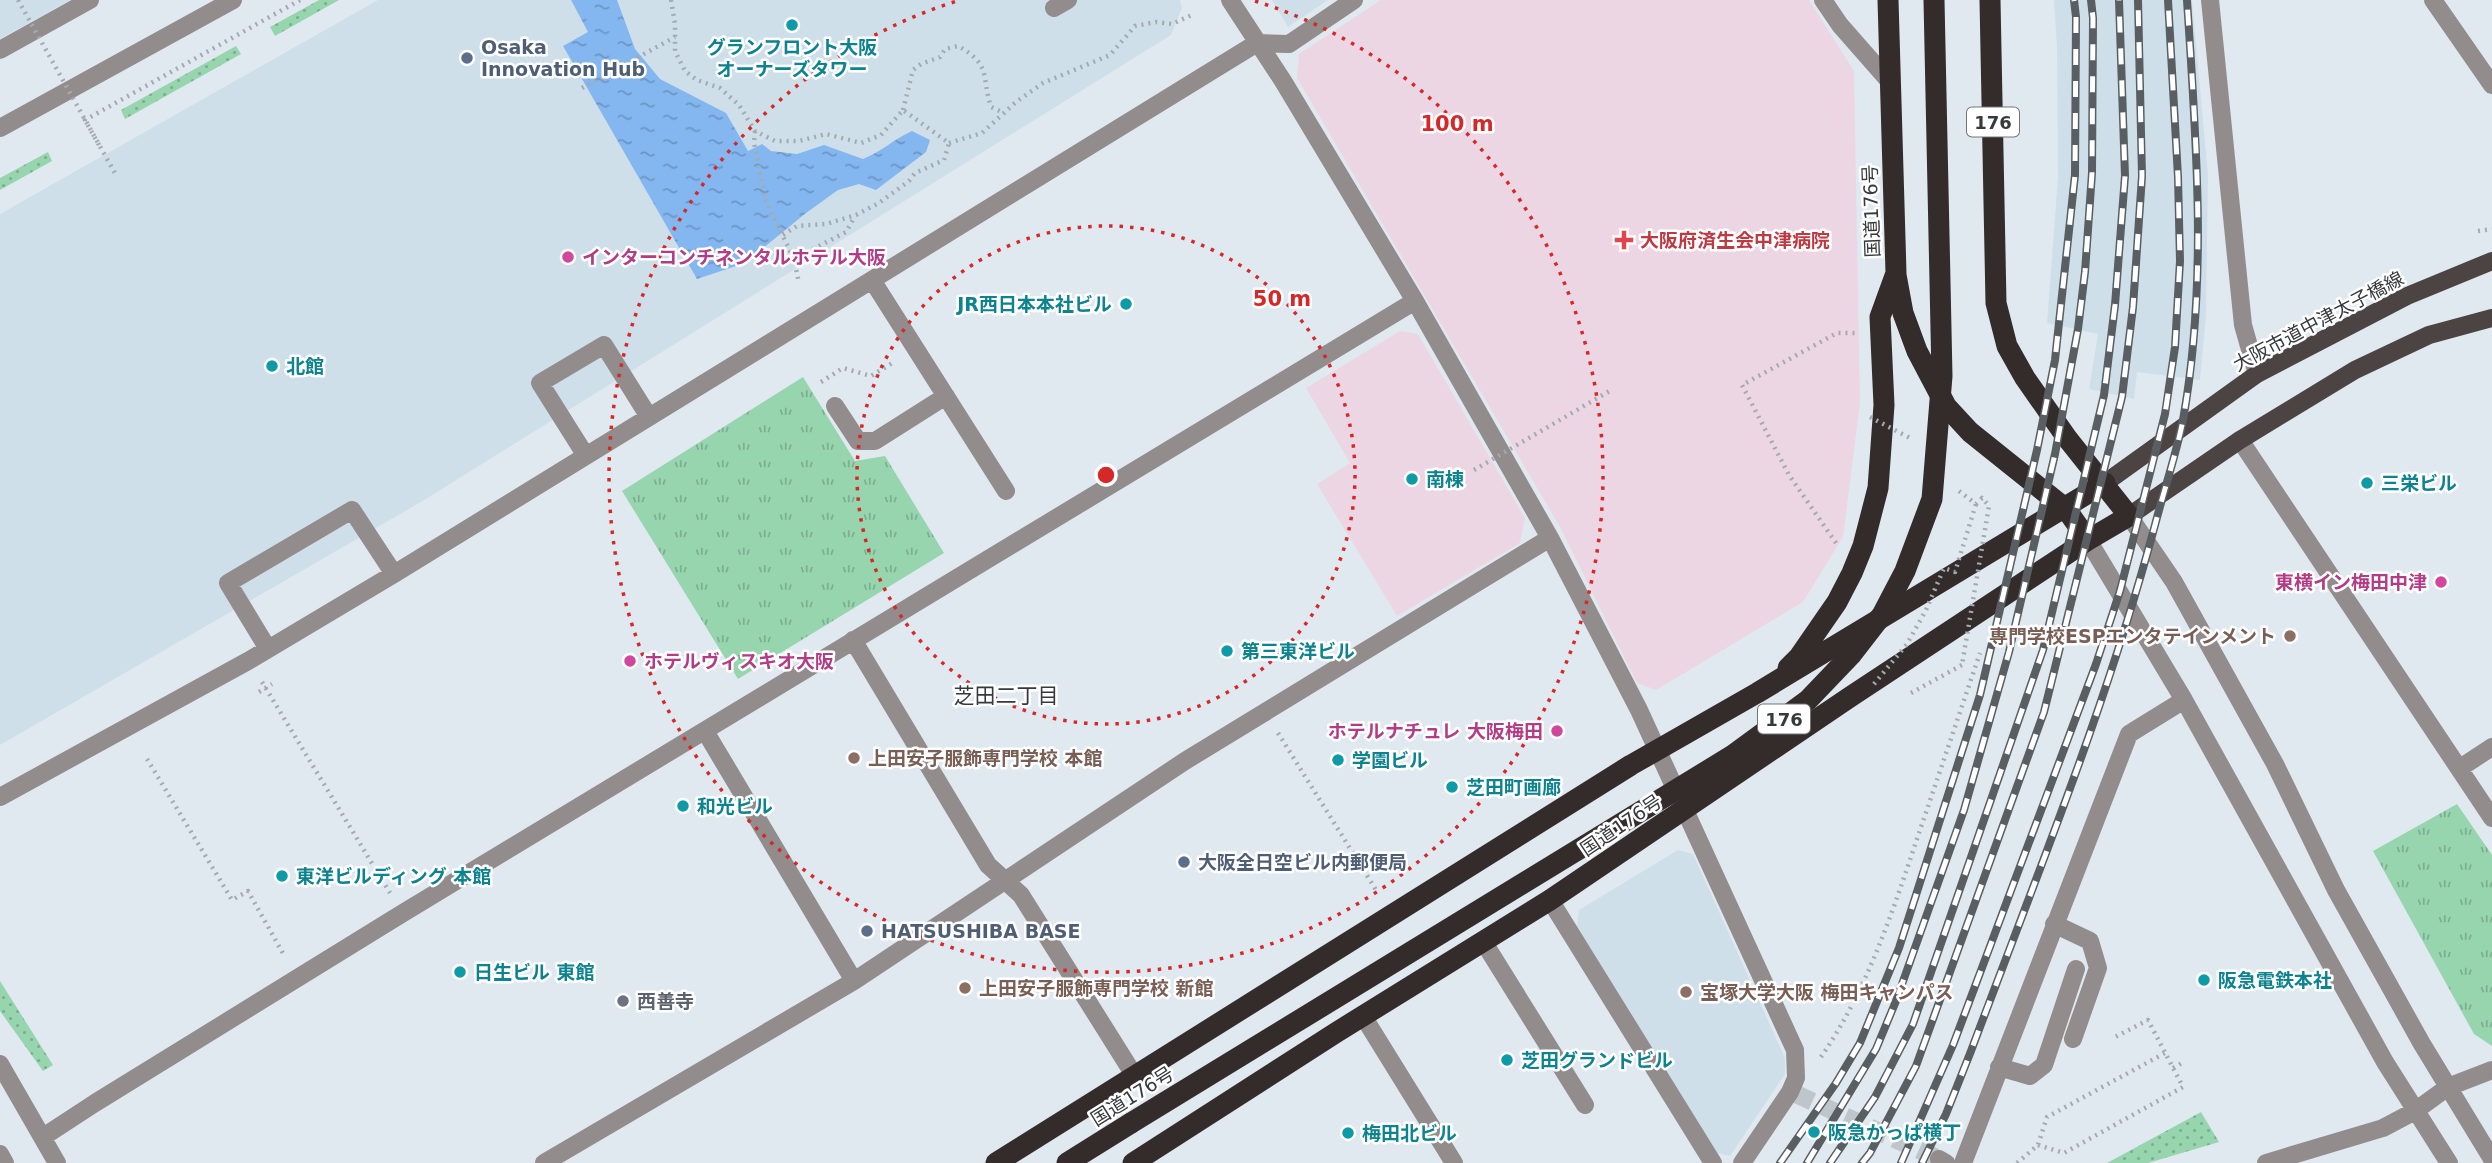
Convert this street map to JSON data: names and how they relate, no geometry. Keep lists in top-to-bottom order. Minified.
{"streets":{"highway":["176","国道176号"],"main road":["大阪市道中津太子橋線"]},"crossings":[["176","国道176号"],["176","大阪市道中津太子橋線"],["国道176号","大阪市道中津太子橋線"]],"districts":["芝田二丁目"],"places":{"other":["グランフロント大阪 オーナーズタワー","Osaka Innovation Hub","インターコンチネンタルホテル大阪","JR西日本本社ビル","北館","南棟","三栄ビル","東横イン梅田中津","専門学校ESPエンタテインメント","第三東洋ビル","ホテルヴィスキオ大阪","ホテルナチュレ 大阪梅田","上田安子服飾専門学校 本館","学園ビル","芝田町画廊","和光ビル","大阪全日空ビル内郵便局","東洋ビルディング 本館","HATSUSHIBA BASE","日生ビル 東館","阪急電鉄本社","上田安子服飾専門学校 新館","宝塚大学大阪 梅田キャンパス","西善寺","芝田グランドビル","阪急かっぱ横丁","梅田北ビル"],"health":["大阪府済生会中津病院"]},"rings":["100 m","50 m"]}
